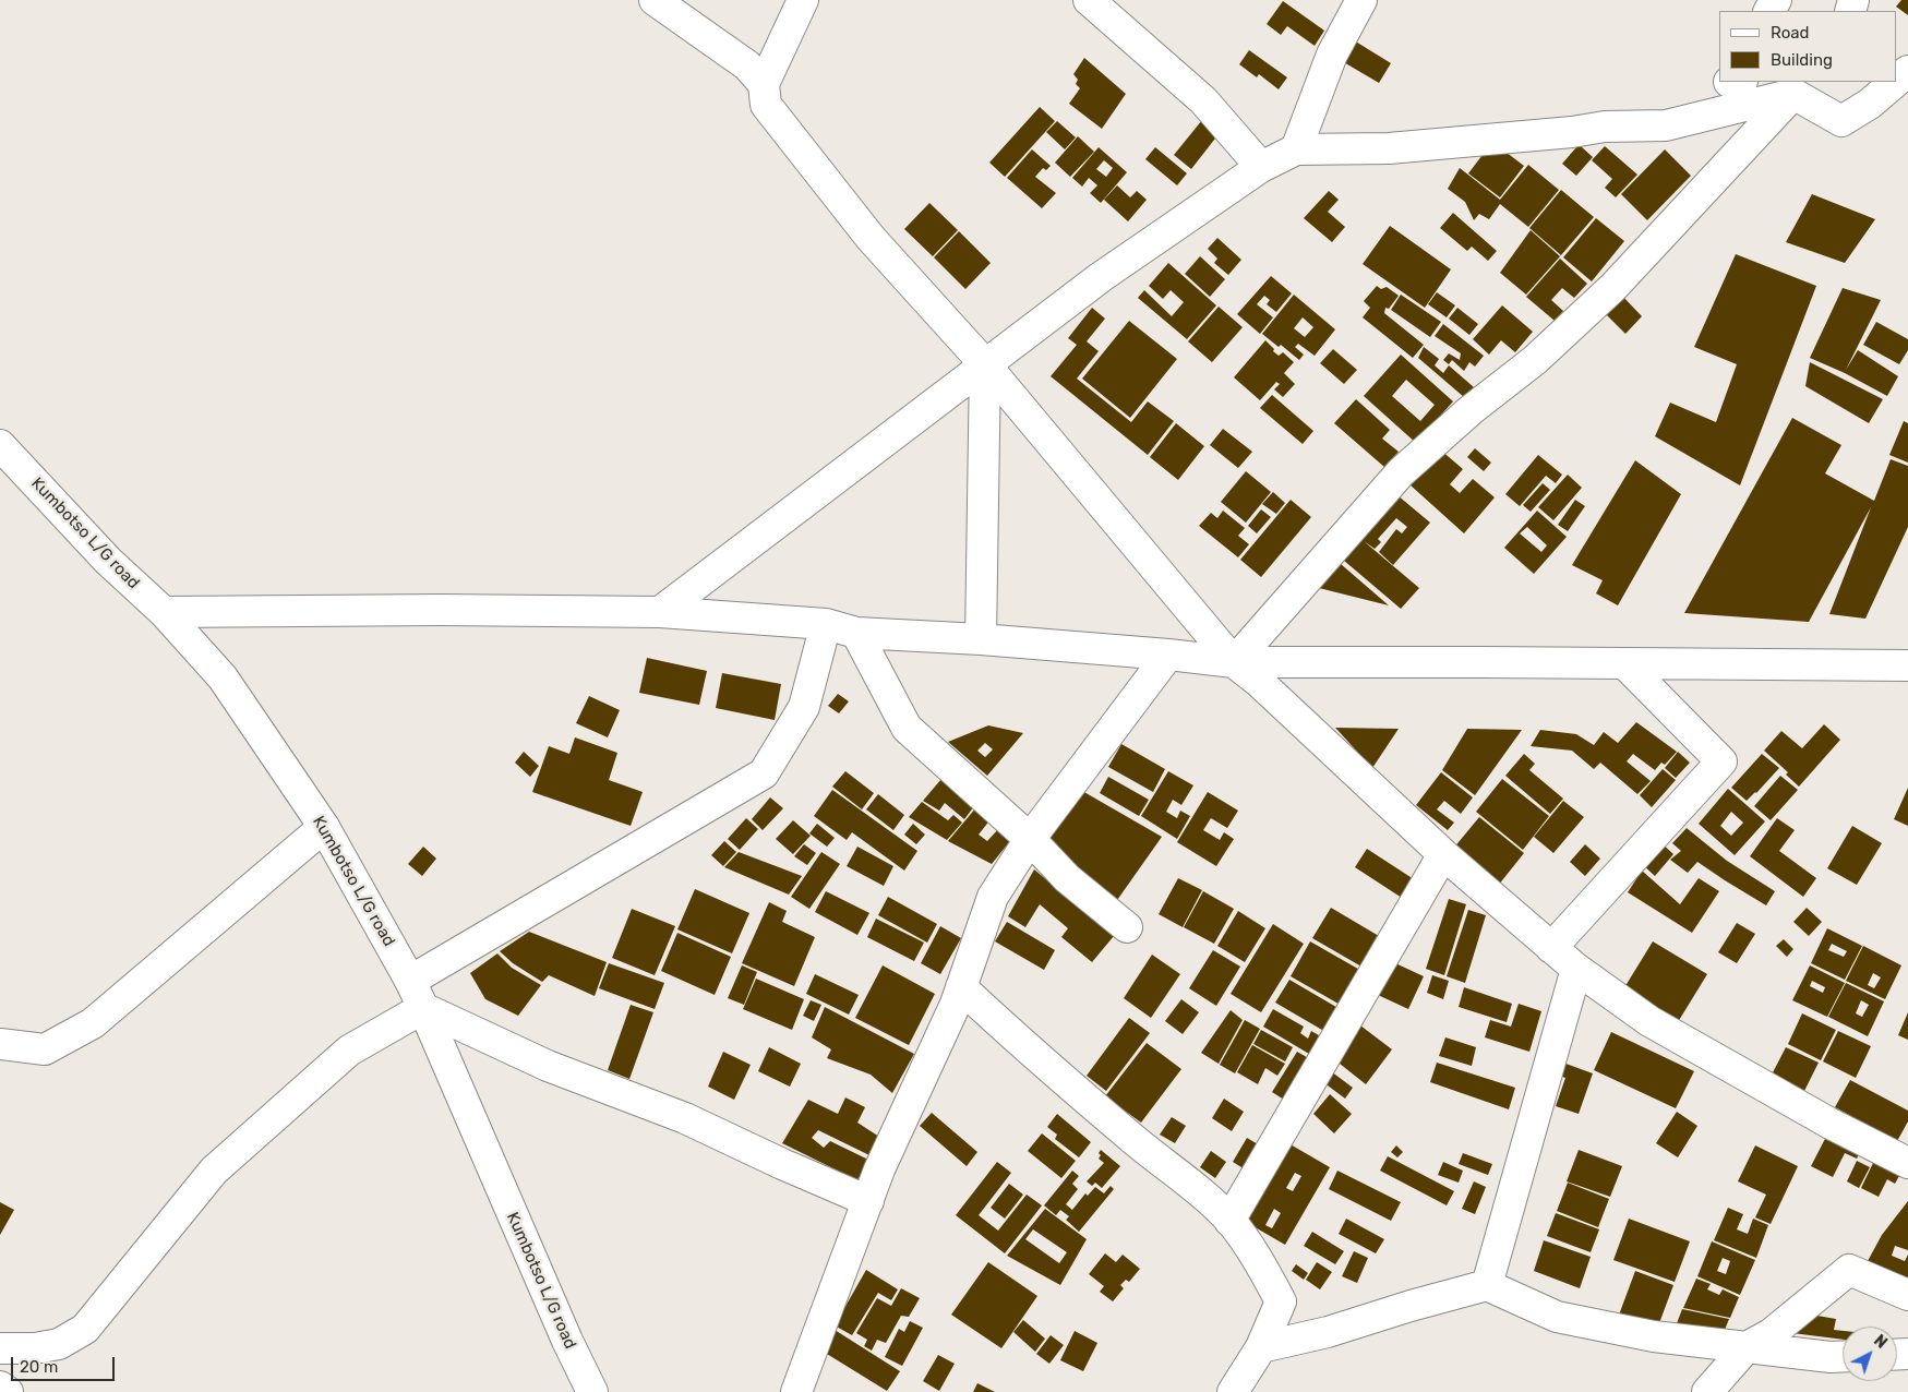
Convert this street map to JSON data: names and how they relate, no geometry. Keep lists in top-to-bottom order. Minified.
{"streets":{"street":["Kumbotso L/G road"]},"legend":["Road","Building"],"scale_bar":"20 m","north":"top right"}
